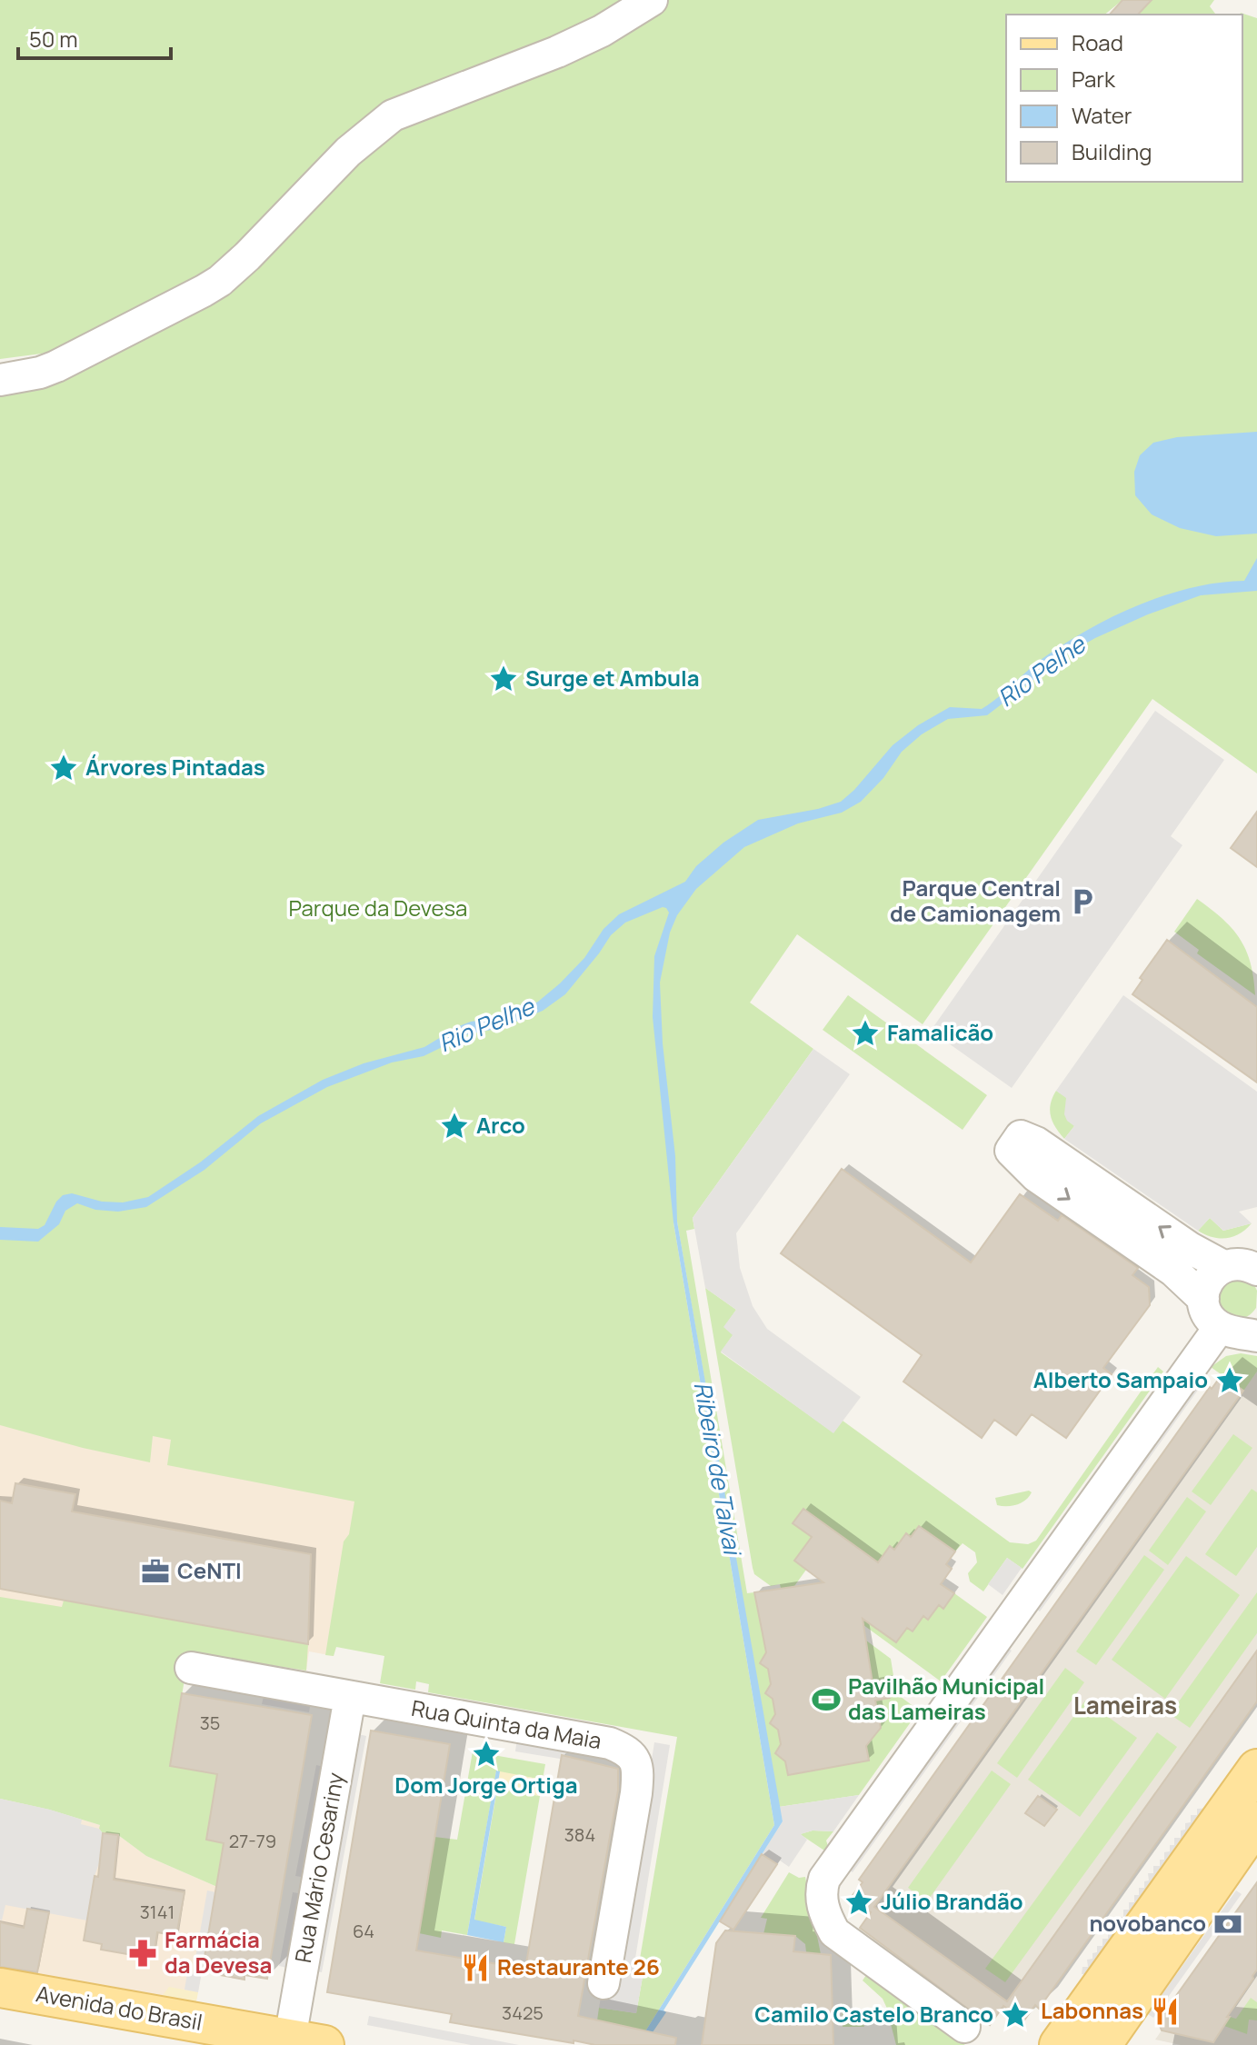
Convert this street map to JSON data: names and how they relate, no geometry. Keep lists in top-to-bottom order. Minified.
{"streets":{"main road":["Avenida do Brasil"],"street":["Rua Quinta da Maia","Rua Mário Cesariny"]},"crossings":[["Rua Quinta da Maia","Rua Mário Cesariny"],["Rua Mário Cesariny","Avenida do Brasil"]],"districts":["Lameiras"],"water":["Rio Pelhe","Ribeiro de Talvai"],"parks":["Parque da Devesa"],"places":{"place":["Surge et Ambula","Árvores Pintadas","Famalicão","Arco","Alberto Sampaio","Dom Jorge Ortiga","Júlio Brandão","Camilo Castelo Branco"],"parking":["Parque Central de Camionagem"],"office":["CeNTI"],"sports":["Pavilhão Municipal das Lameiras"],"bank":["novobanco"],"pharmacy":["Farmácia da Devesa"],"restaurant":["Restaurante 26","Labonnas"]},"house_numbers":["35","384","27-79","3141","64","3425"],"legend":["Road","Park","Water","Building"],"scale_bar":"50 m"}
